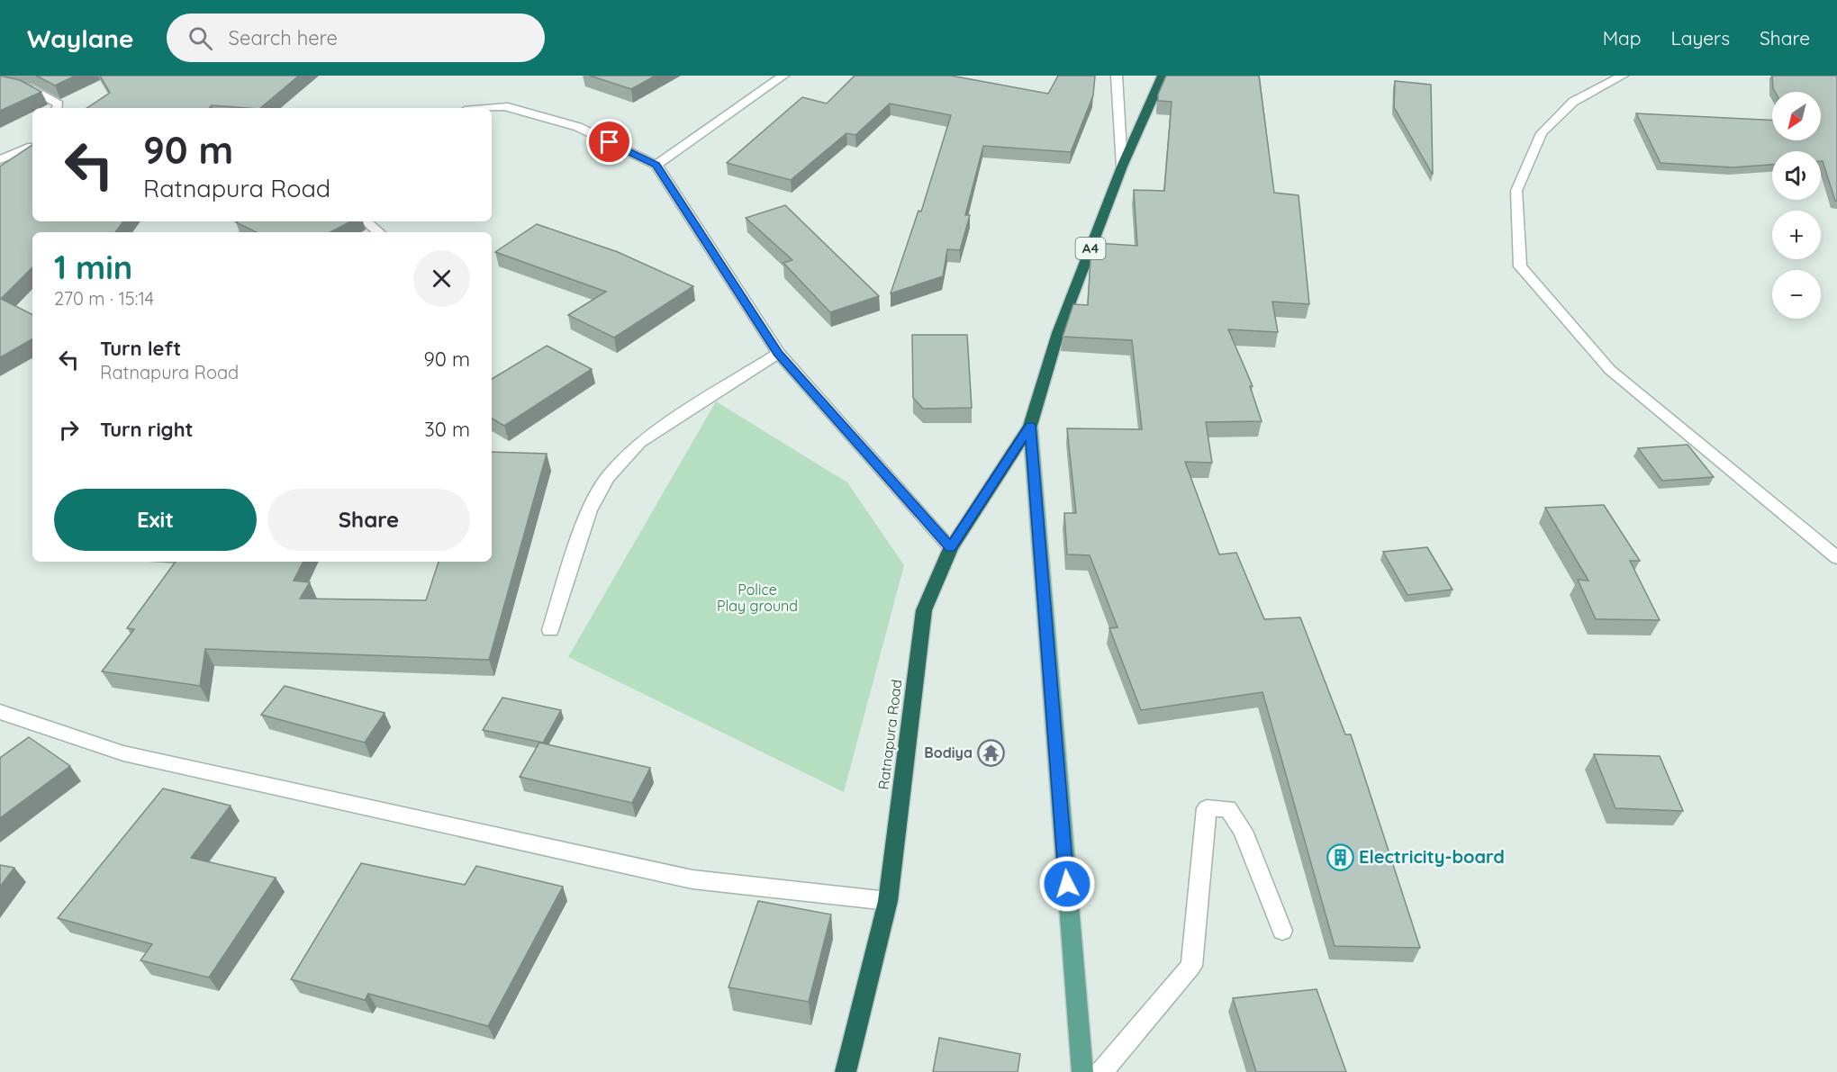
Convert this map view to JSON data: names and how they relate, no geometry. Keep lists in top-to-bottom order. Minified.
{"streets":{"highway":["A4","Ratnapura Road"]},"crossings":[["A4","Ratnapura Road"]],"parks":["Police Play ground"],"places":{"temple":["Bodiya"],"building":["Electricity-board"]},"north":"bottom left","page":{"header":"Waylane","search":"Search here","nav":["Map","Layers","Share"],"map_buttons":["+","−"],"turn":["90 m","Ratnapura Road"],"heading":["1 min","270 m · 15:14"],"list":[{"name":"Turn left","note":"Ratnapura Road","value":"90 m"},{"name":"Turn right","value":"30 m"}],"buttons":["Exit","Share"]}}
